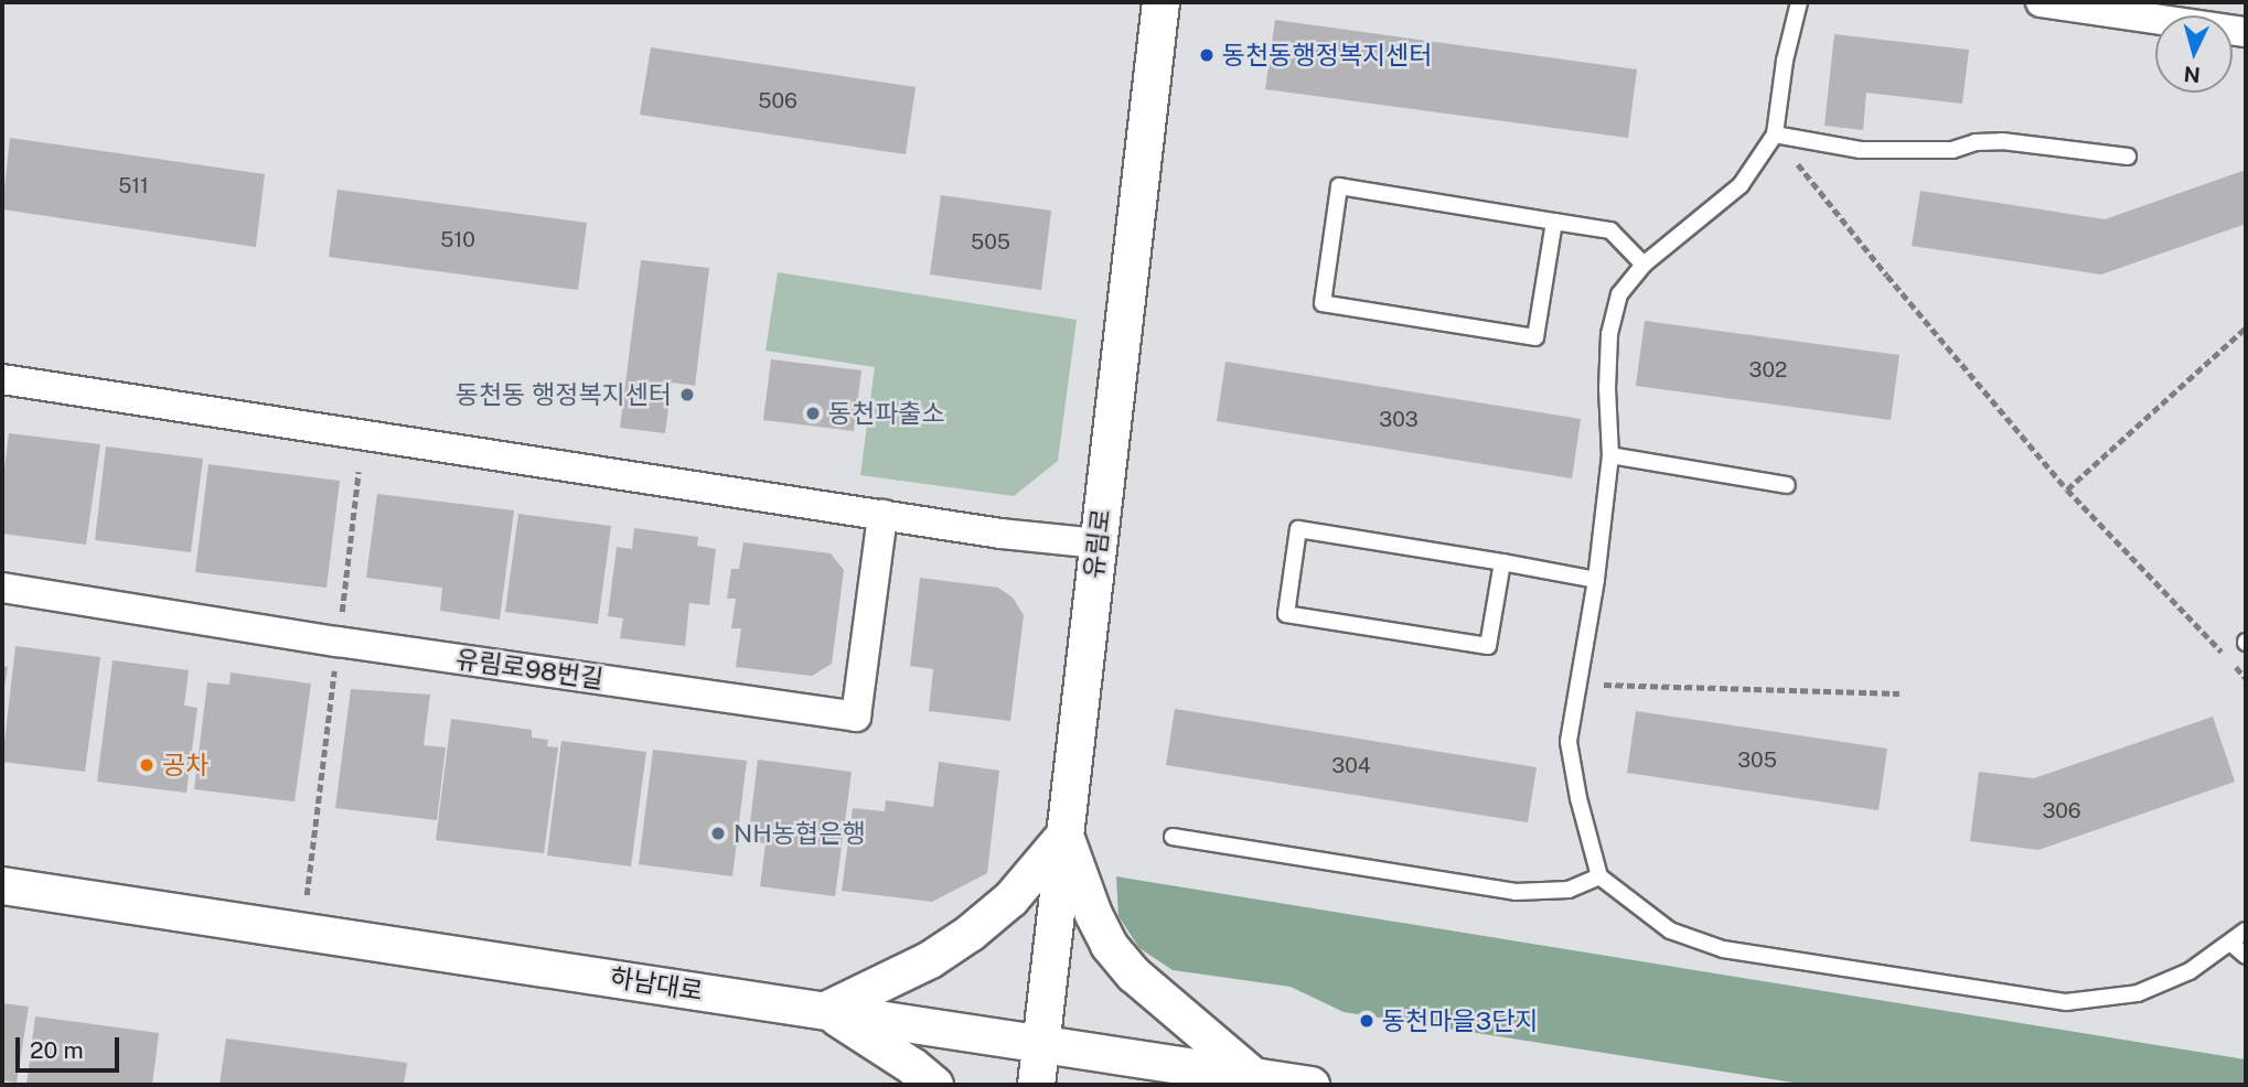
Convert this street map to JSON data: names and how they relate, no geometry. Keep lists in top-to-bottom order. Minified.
{"streets":{"street":["유림로","유림로98번길","하남대로"]},"crossings":[["유림로","하남대로"]],"places":["동천동행정복지센터","동천동 행정복지센터","동천파출소","공차","NH농협은행","동천마을3단지"],"house_numbers":["506","511","510","505","302","303","305","304","306"],"scale_bar":"20 m","north":"bottom"}
